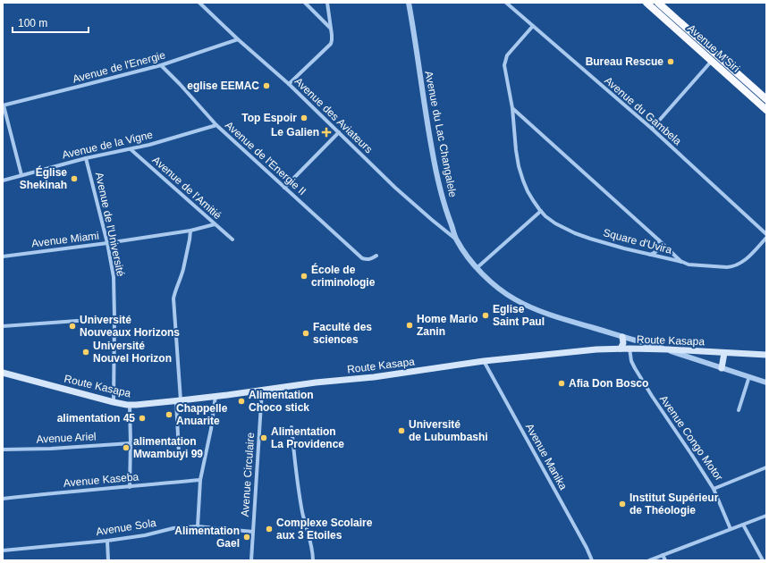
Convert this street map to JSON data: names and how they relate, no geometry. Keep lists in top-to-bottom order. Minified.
{"streets":{"highway":["Avenue M'Siri"],"main road":["Route Kasapa"],"street":["Avenue de l'Energie","Avenue du Gambela","Avenue des Aviateurs","Avenue du Lac Changalele","Avenue de la Vigne","Avenue de l'Energie II","Avenue de l'Amitié","Avenue de l'Université","Avenue Miami","Square d'Uvira","Avenue Ariel","Avenue Congo Motor","Avenue Manika","Avenue Circulaire","Avenue Kaseba","Avenue Sola"]},"crossings":[["Avenue de l'Energie","Avenue des Aviateurs"],["Avenue de l'Energie","Avenue de l'Energie II"],["Avenue des Aviateurs","Avenue du Lac Changalele"],["Avenue du Lac Changalele","Route Kasapa"],["Avenue de la Vigne","Avenue de l'Energie II"],["Avenue de la Vigne","Avenue de l'Amitié"],["Avenue de la Vigne","Avenue de l'Université"],["Avenue de l'Amitié","Avenue Miami"],["Avenue de l'Université","Avenue Miami"],["Avenue de l'Université","Route Kasapa"],["Route Kasapa","Avenue Congo Motor"],["Route Kasapa","Avenue Manika"],["Route Kasapa","Avenue Circulaire"],["Avenue Circulaire","Avenue Sola"]],"places":{"other":["Bureau Rescue","eglise EEMAC","Top Espoir","Église Shekinah","École de criminologie","Eglise Saint Paul","Home Mario Zanin","Université Nouveaux Horizons","Faculté des sciences","Université Nouvel Horizon","Afia Don Bosco","Alimentation Choco stick","Chappelle Anuarite","alimentation 45","Université de Lubumbashi","Alimentation La Providence","alimentation Mwambuyi 99","Institut Supérieur de Théologie","Complexe Scolaire aux 3 Etoiles","Alimentation Gael"],"health":["Le Galien"]},"scale_bar":"100 m"}
